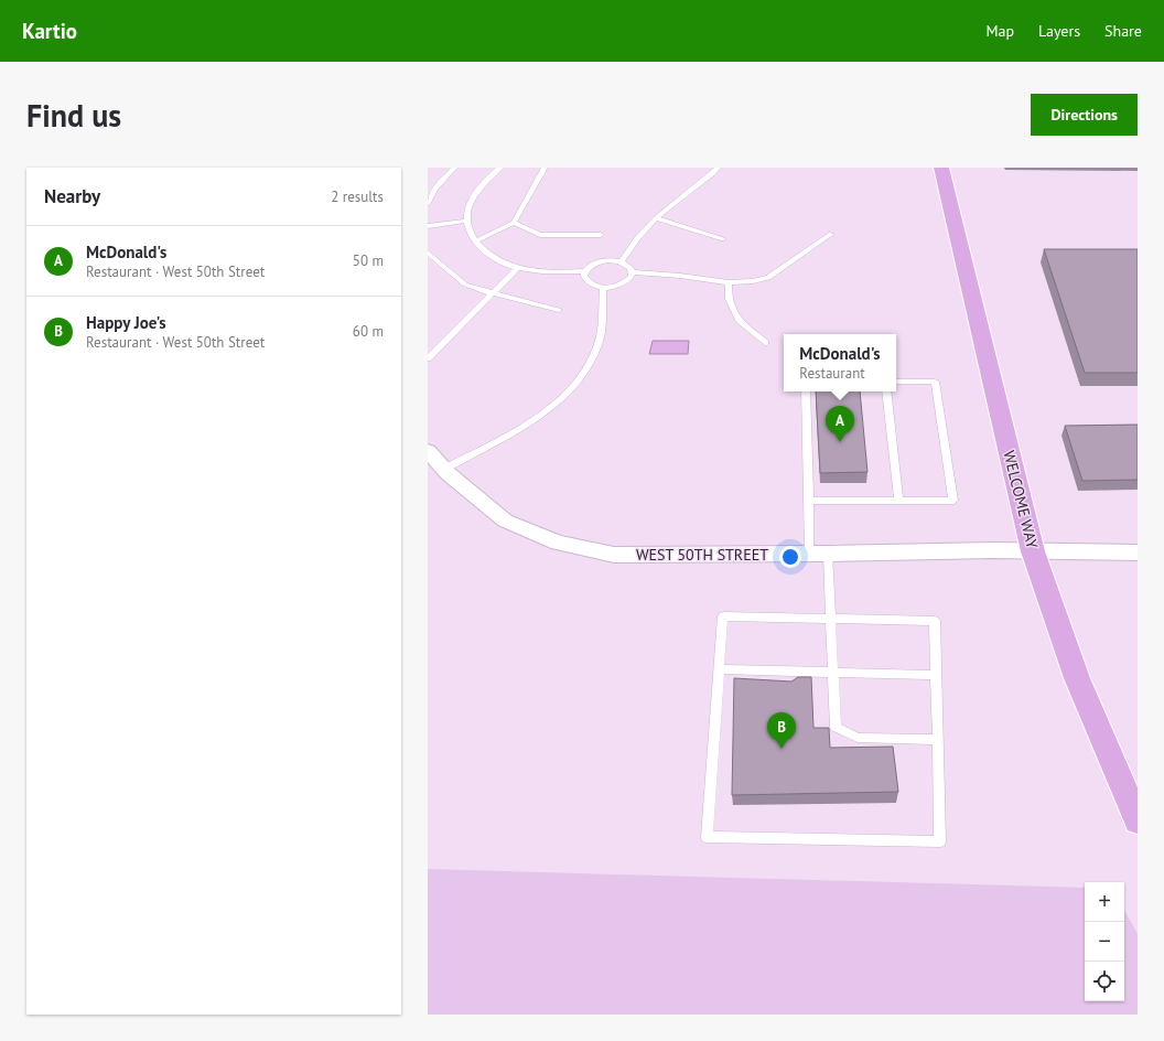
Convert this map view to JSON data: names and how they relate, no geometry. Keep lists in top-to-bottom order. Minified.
{"streets":{"highway":["WELCOME WAY"],"street":["WEST 50TH STREET"]},"crossings":[["WELCOME WAY","WEST 50TH STREET"]],"page":{"header":"Kartio","nav":["Map","Layers","Share"],"buttons":"Directions","title":"Find us","heading":["Nearby","2 results"],"list":[{"mark":"A","name":"McDonald's","note":"Restaurant · West 50th Street","value":"50 m"},{"mark":"B","name":"Happy Joe's","note":"Restaurant · West 50th Street","value":"60 m"}],"popup":["McDonald's","Restaurant"],"pins":["A","B"],"map_buttons":["+","−"]}}
